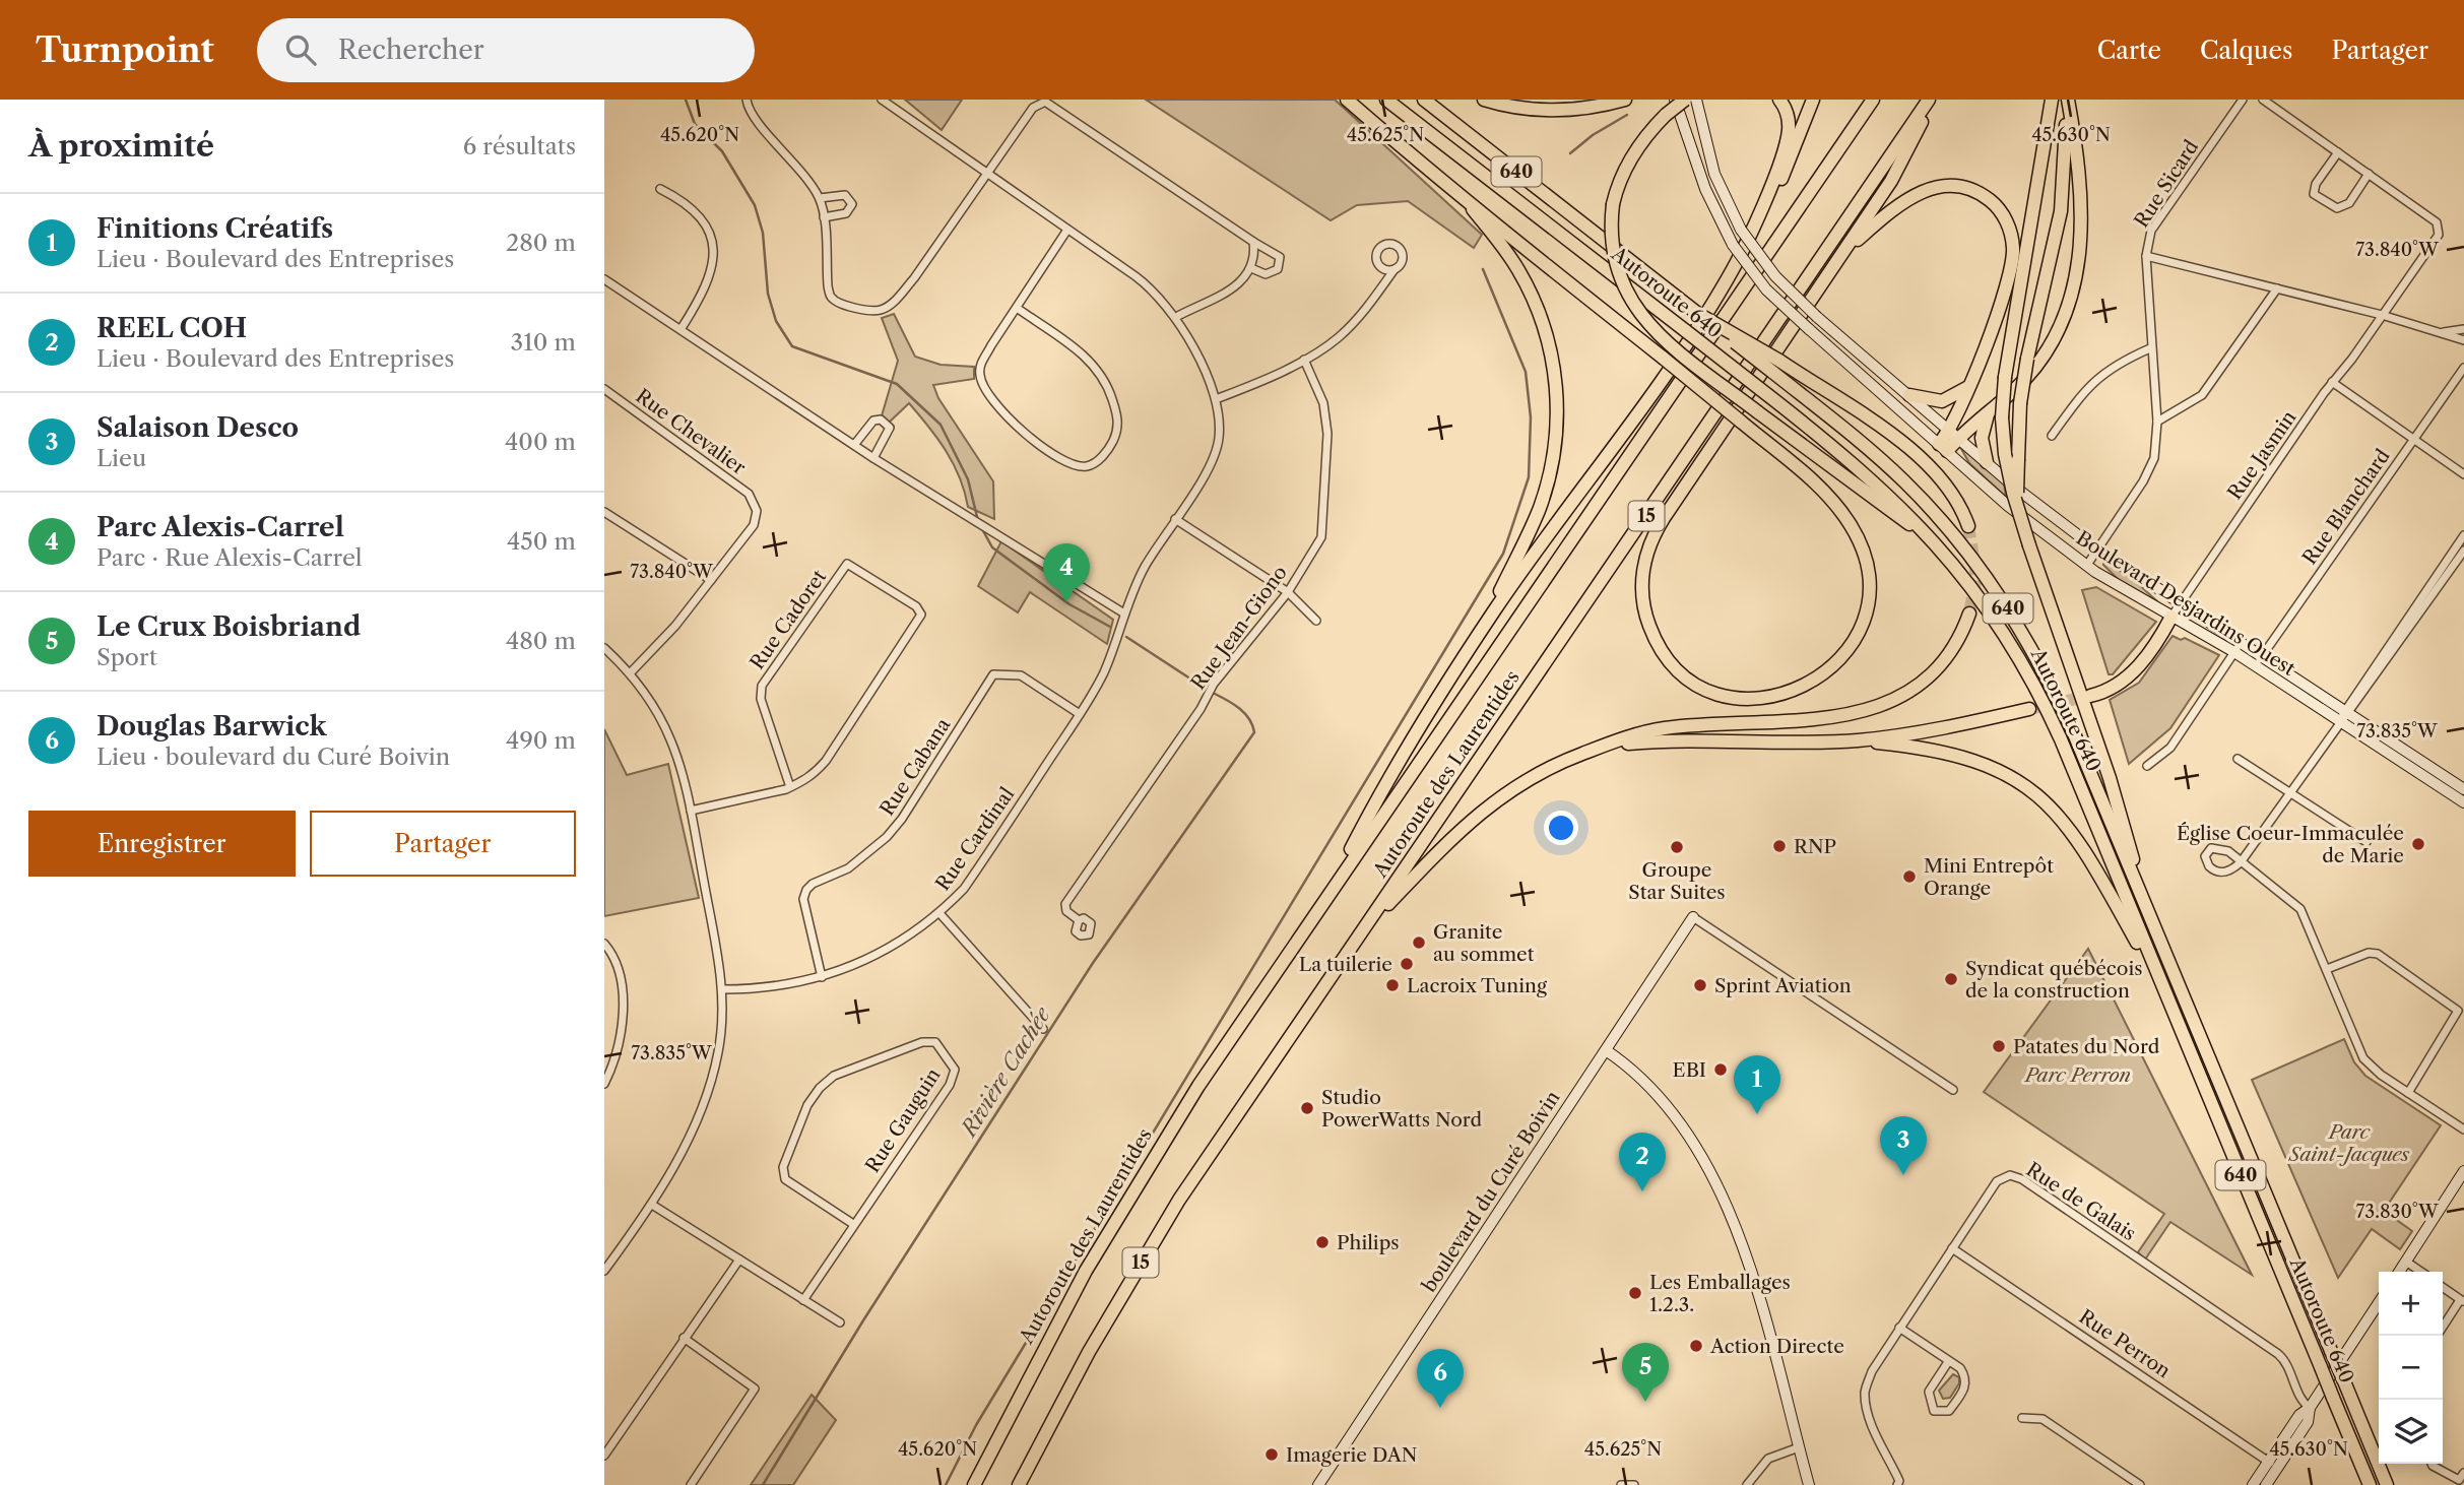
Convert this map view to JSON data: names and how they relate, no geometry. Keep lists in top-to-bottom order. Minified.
{"streets":{"highway":["640","Autoroute 640","15","Autoroute des Laurentides"],"street":["Rue Sicard","Rue Chevalier","Rue Jasmin","Rue Blanchard","Boulevard Desjardins Ouest","Rue Cadoret","Rue Jean-Giono","Rue Cabana","Rue Cardinal","Rue Gauguin","boulevard du Curé Boivin","Rue de Galais","Rue Perron"]},"crossings":[["Rue Sicard","Boulevard Desjardins Ouest"],["Rue Jasmin","Boulevard Desjardins Ouest"],["Rue Blanchard","Boulevard Desjardins Ouest"],["Rue Cabana","Rue Cardinal"],["Rue de Galais","Rue Perron"]],"water":["Rivière Cachée"],"parks":["Parc Perron","Parc Saint-Jacques"],"places":["Église Coeur-Immaculée de Marie","RNP","Groupe Star Suites","Mini Entrepôt Orange","Granite au sommet","La tuilerie","Syndicat québécois de la construction","Lacroix Tuning","Sprint Aviation","Patates du Nord","EBI","Studio PowerWatts Nord","Philips","Les Emballages 1.2.3.","Action Directe","Imagerie DAN"],"page":{"header":"Turnpoint","search":"Rechercher","nav":["Carte","Calques","Partager"],"heading":["À proximité","6 résultats"],"list":[{"mark":"1","name":"Finitions Créatifs","note":"Lieu · Boulevard des Entreprises","value":"280 m"},{"mark":"2","name":"REEL COH","note":"Lieu · Boulevard des Entreprises","value":"310 m"},{"mark":"3","name":"Salaison Desco","note":"Lieu","value":"400 m"},{"mark":"4","name":"Parc Alexis-Carrel","note":"Parc · Rue Alexis-Carrel","value":"450 m"},{"mark":"5","name":"Le Crux Boisbriand","note":"Sport","value":"480 m"},{"mark":"6","name":"Douglas Barwick","note":"Lieu · boulevard du Curé Boivin","value":"490 m"}],"pins":["4","1","3","2","5","6"],"buttons":["Enregistrer","Partager"],"map_buttons":["+","−"]},"coordinates":["45.620°N","45.625°N","45.630°N","73.840°W","73.835°W","73.830°W"]}
